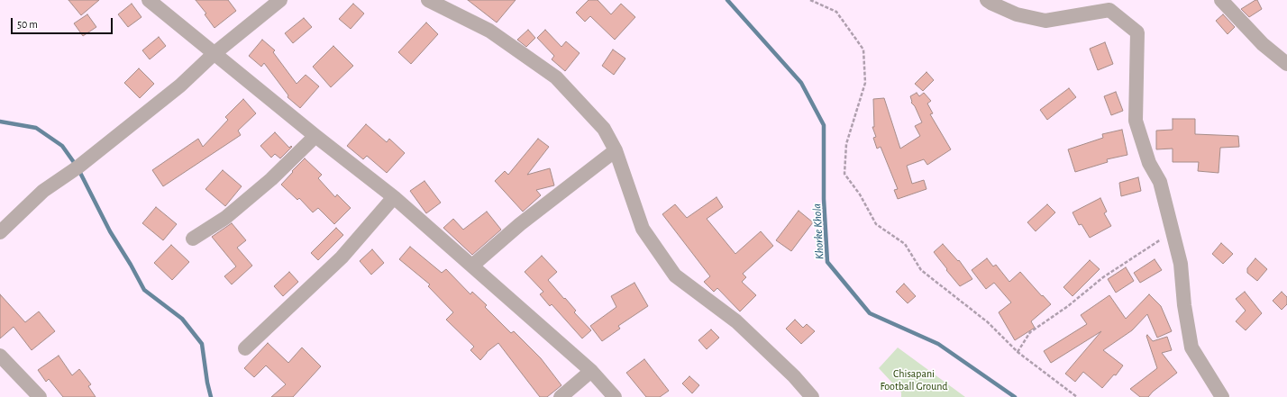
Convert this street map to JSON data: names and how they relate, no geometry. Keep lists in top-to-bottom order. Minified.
{"water":["Khorke Khola"],"parks":["Chisapani Football Ground"],"scale_bar":"50 m"}
